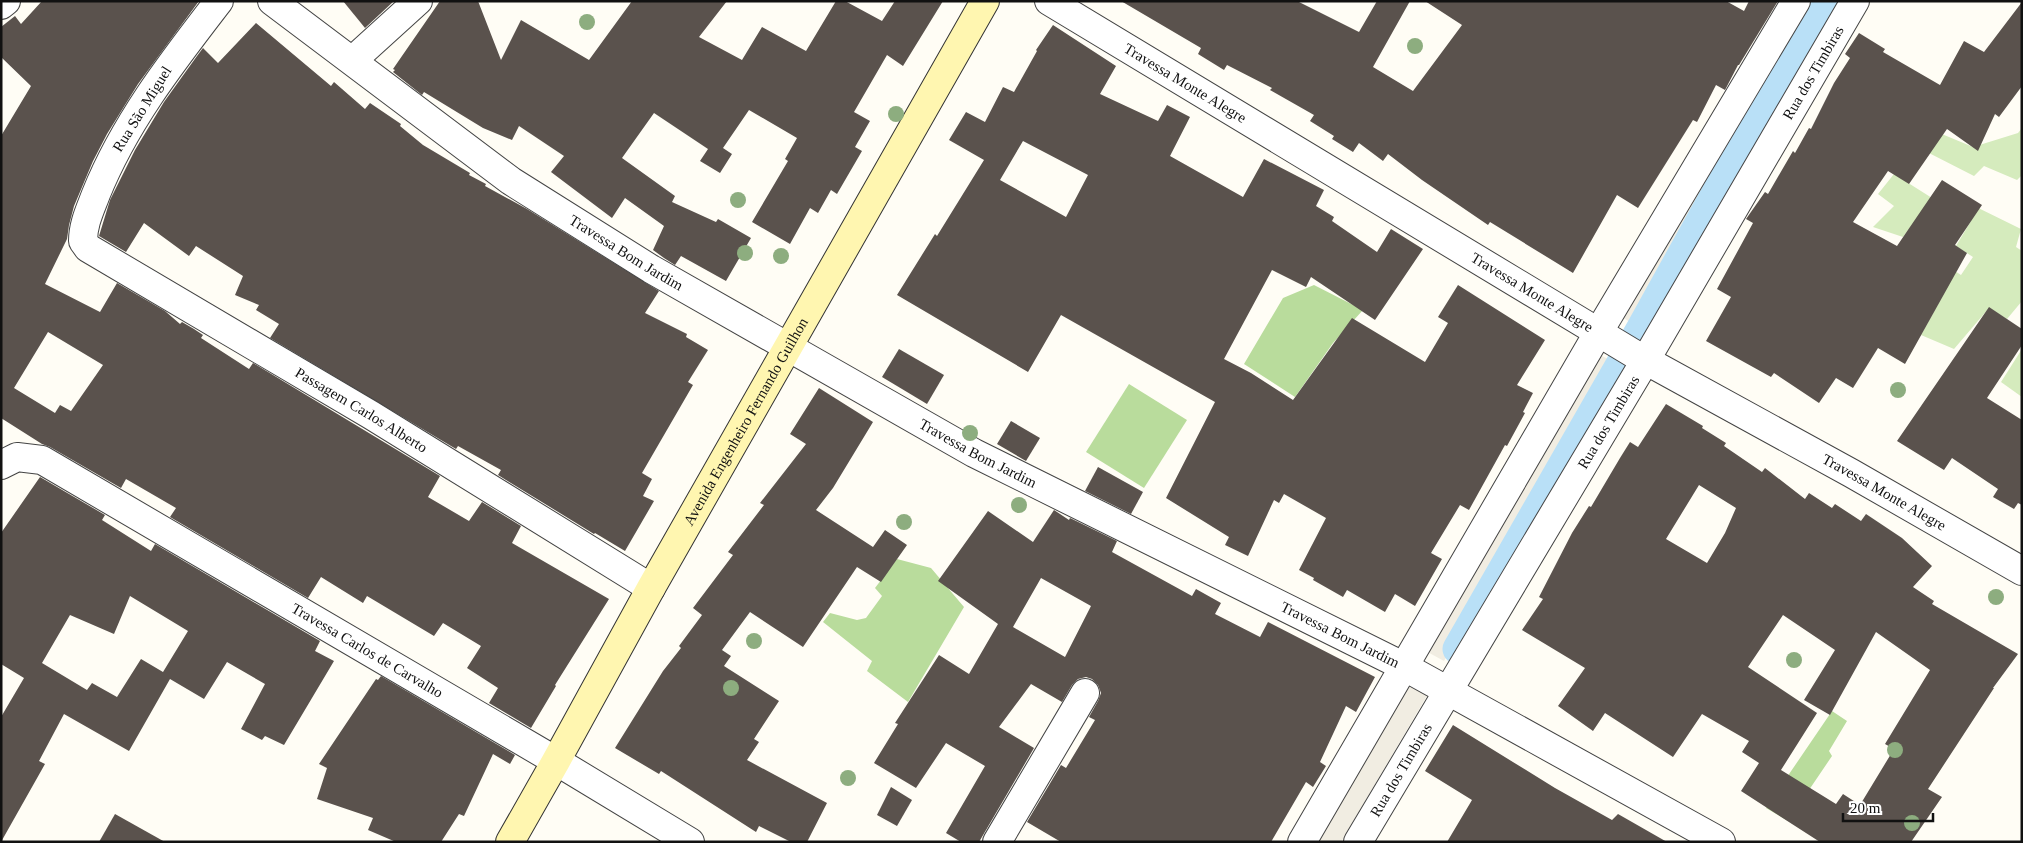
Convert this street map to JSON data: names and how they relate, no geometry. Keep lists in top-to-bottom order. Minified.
{"streets":{"street":["Rua dos Timbiras","Travessa Monte Alegre","Rua São Miguel","Travessa Bom Jardim","Passagem Carlos Alberto","Avenida Engenheiro Fernando Guilhon","Travessa Carlos de Carvalho"]},"crossings":[["Rua dos Timbiras","Travessa Monte Alegre"],["Rua dos Timbiras","Travessa Bom Jardim"],["Rua São Miguel","Passagem Carlos Alberto"],["Travessa Bom Jardim","Avenida Engenheiro Fernando Guilhon"],["Passagem Carlos Alberto","Avenida Engenheiro Fernando Guilhon"],["Avenida Engenheiro Fernando Guilhon","Travessa Carlos de Carvalho"]],"scale_bar":"20 m"}
